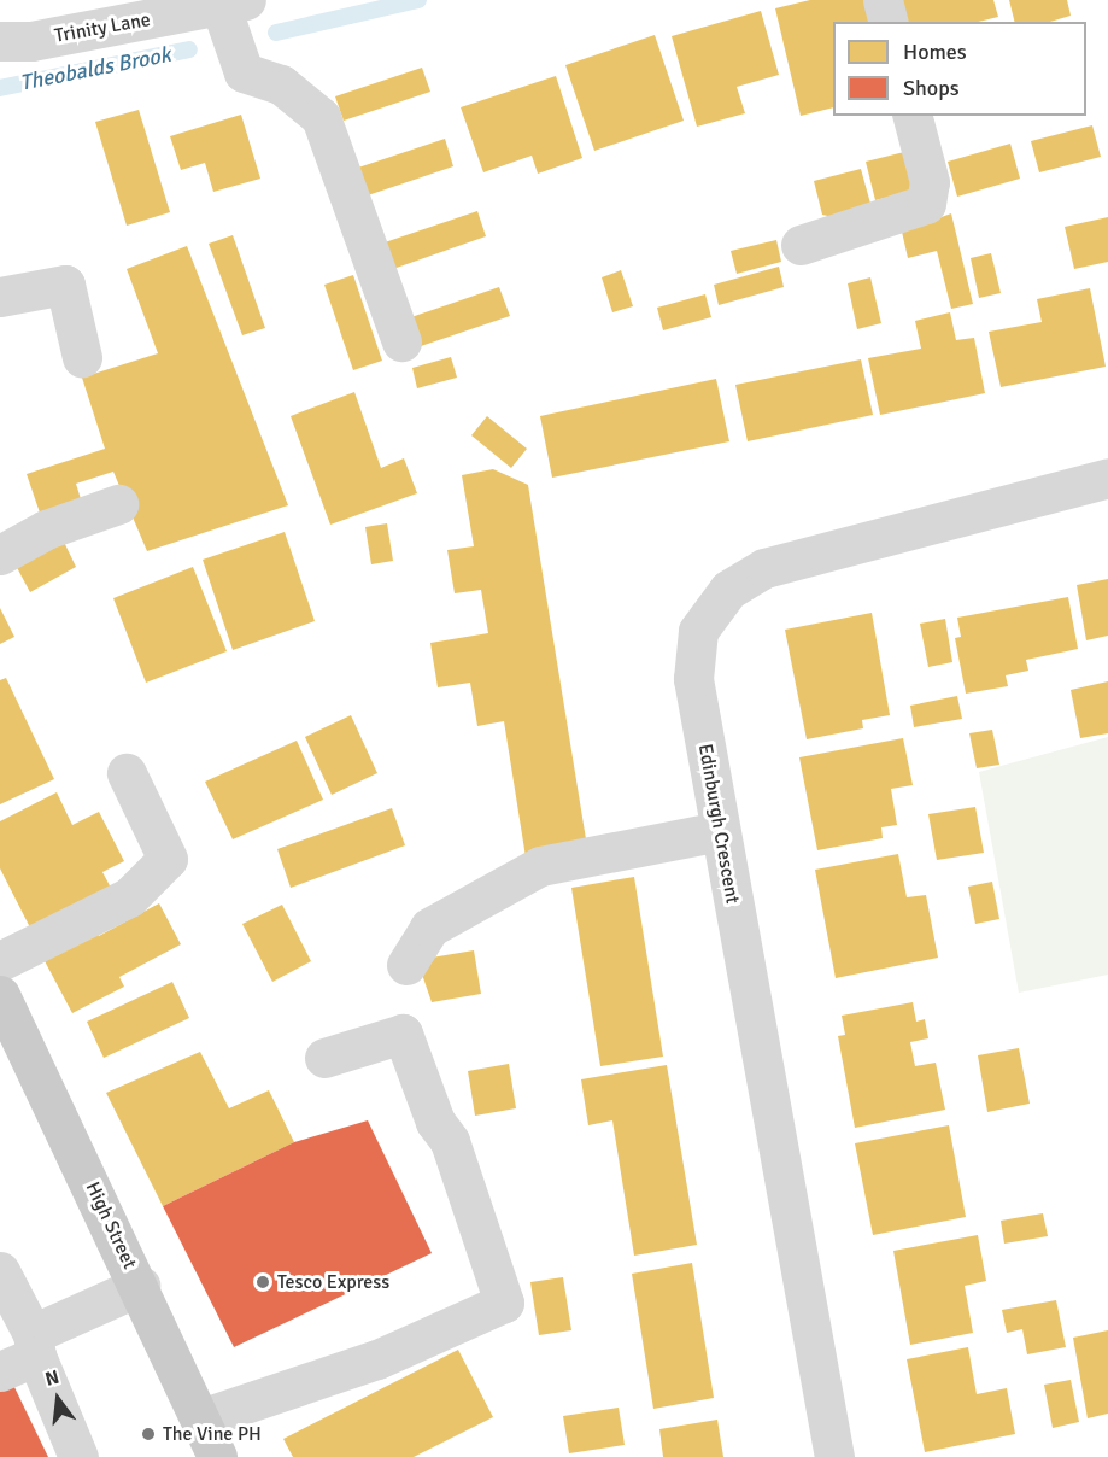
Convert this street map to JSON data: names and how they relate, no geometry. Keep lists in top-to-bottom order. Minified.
{"streets":{"main road":["High Street"],"street":["Trinity Lane","Edinburgh Crescent"]},"water":["Theobalds Brook"],"places":["Tesco Express","The Vine PH"],"legend":["Homes","Shops"],"north":"top"}
